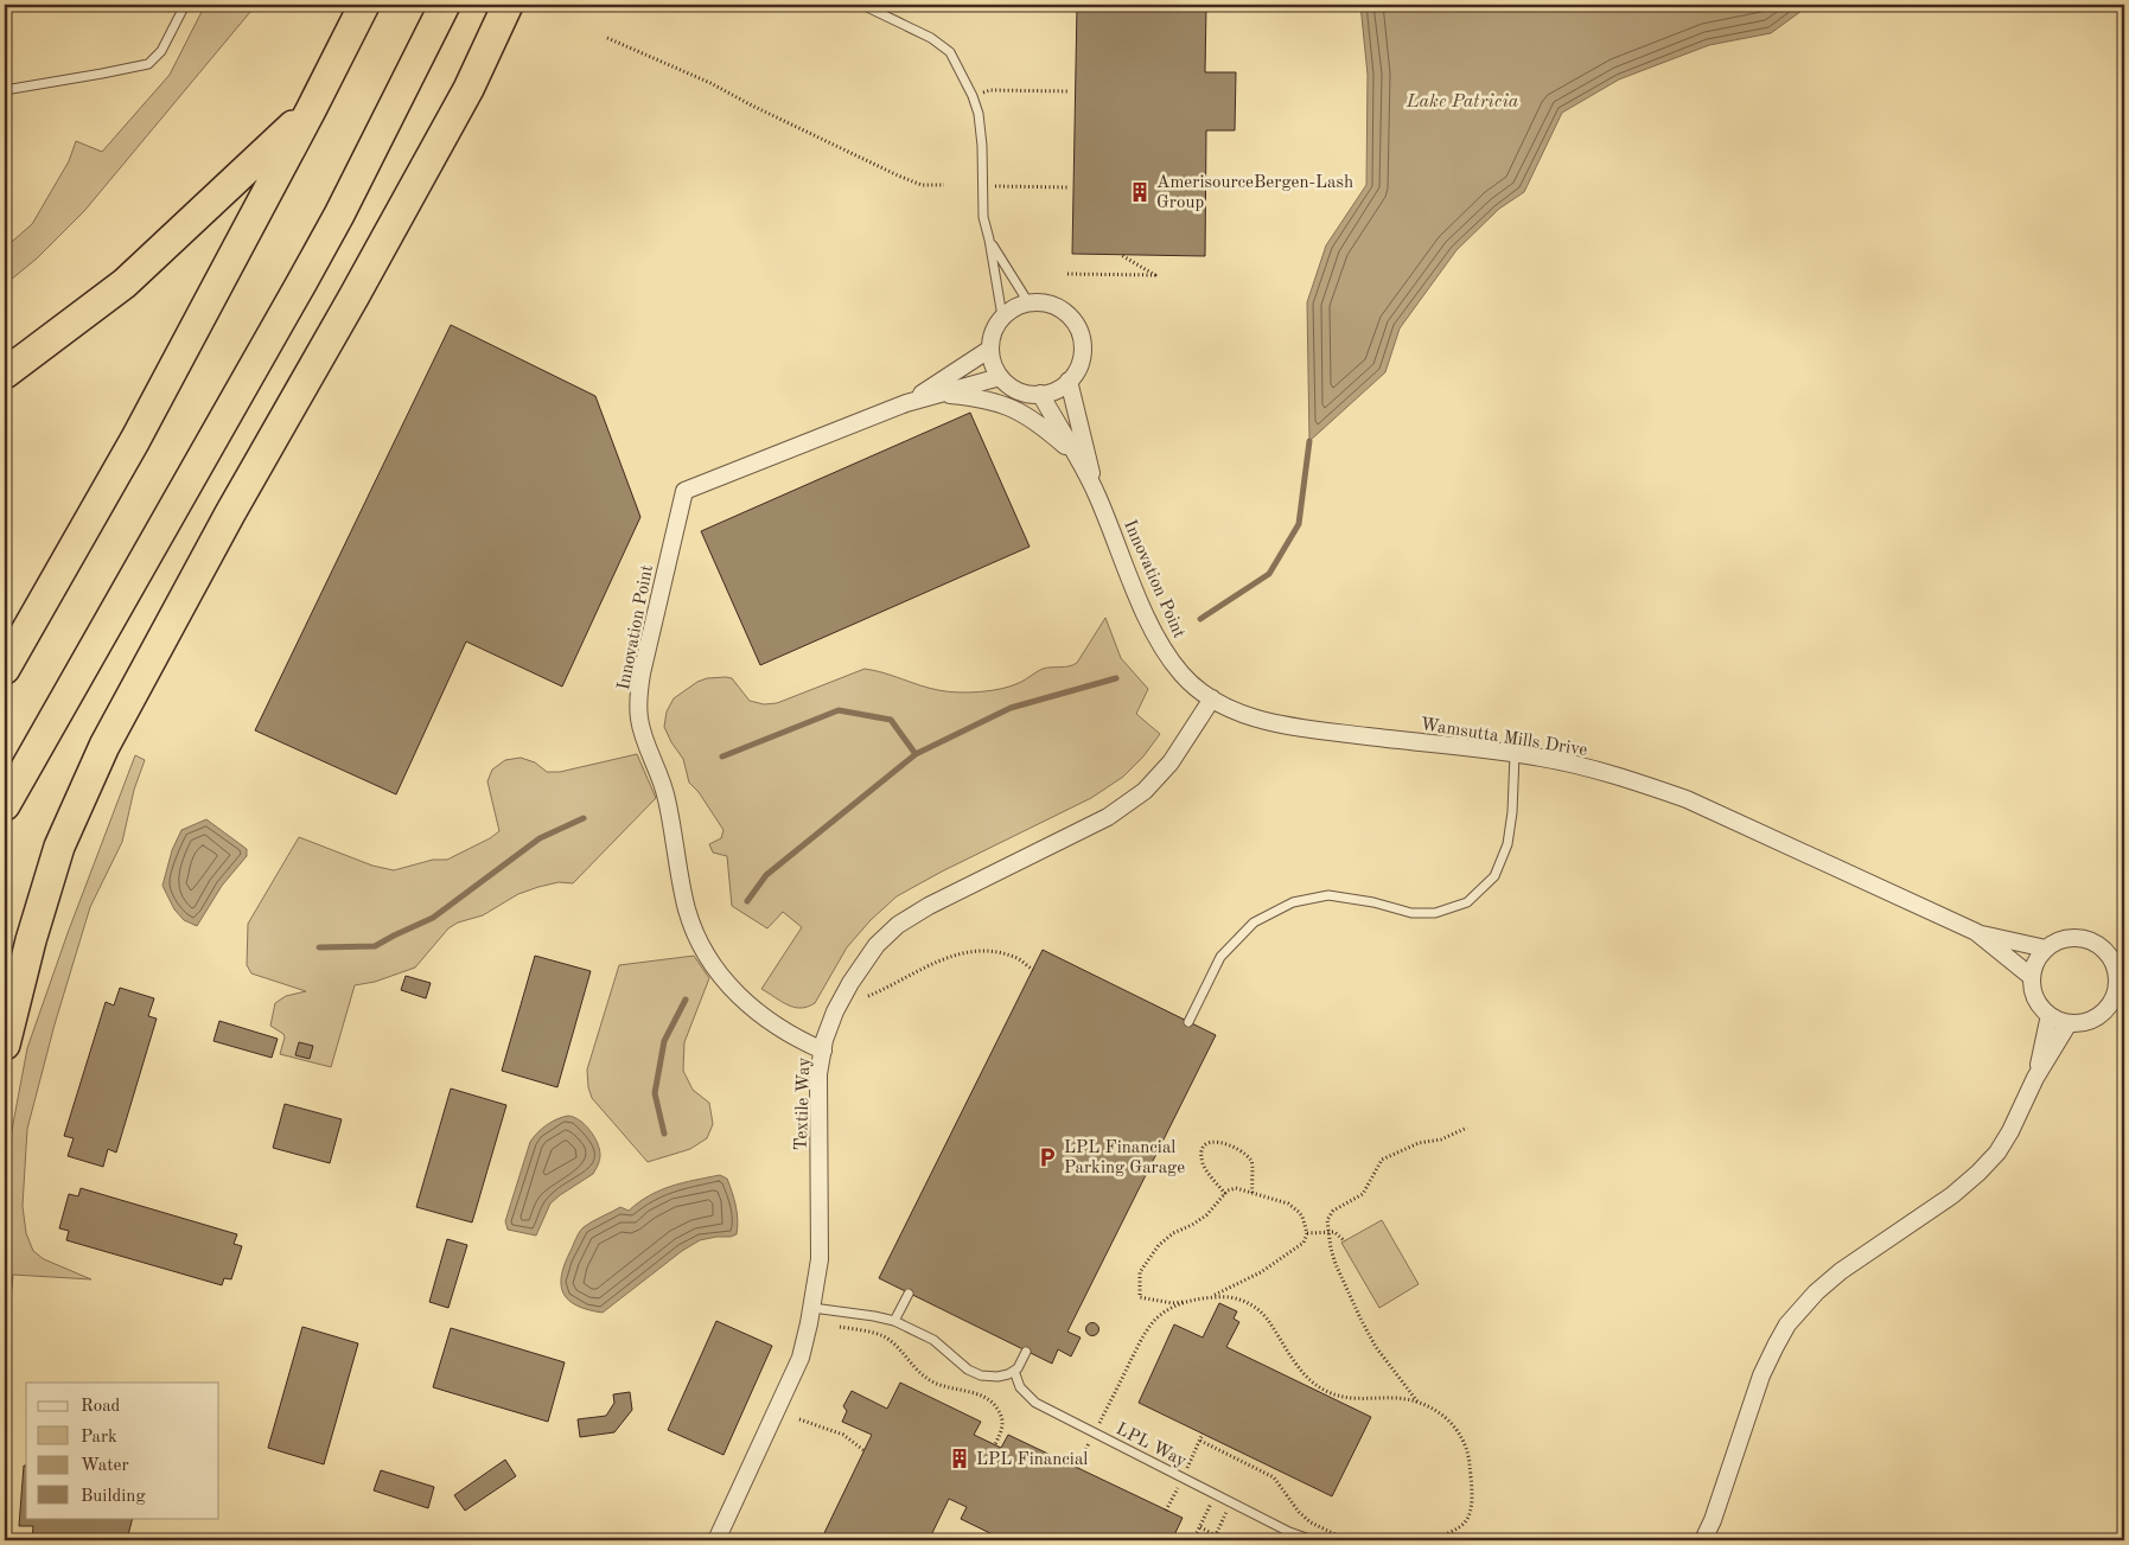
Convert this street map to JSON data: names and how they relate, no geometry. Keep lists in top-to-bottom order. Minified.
{"streets":{"street":["Innovation Point","Wamsutta Mills Drive","Textile Way"],"lane":["LPL Way"]},"crossings":[["Innovation Point","Wamsutta Mills Drive"],["Innovation Point","Textile Way"],["Wamsutta Mills Drive","Textile Way"]],"water":["Lake Patricia"],"places":{"building":["AmerisourceBergen-Lash Group","LPL Financial"],"parking":["LPL Financial Parking Garage"]},"legend":["Road","Park","Water","Building"]}
